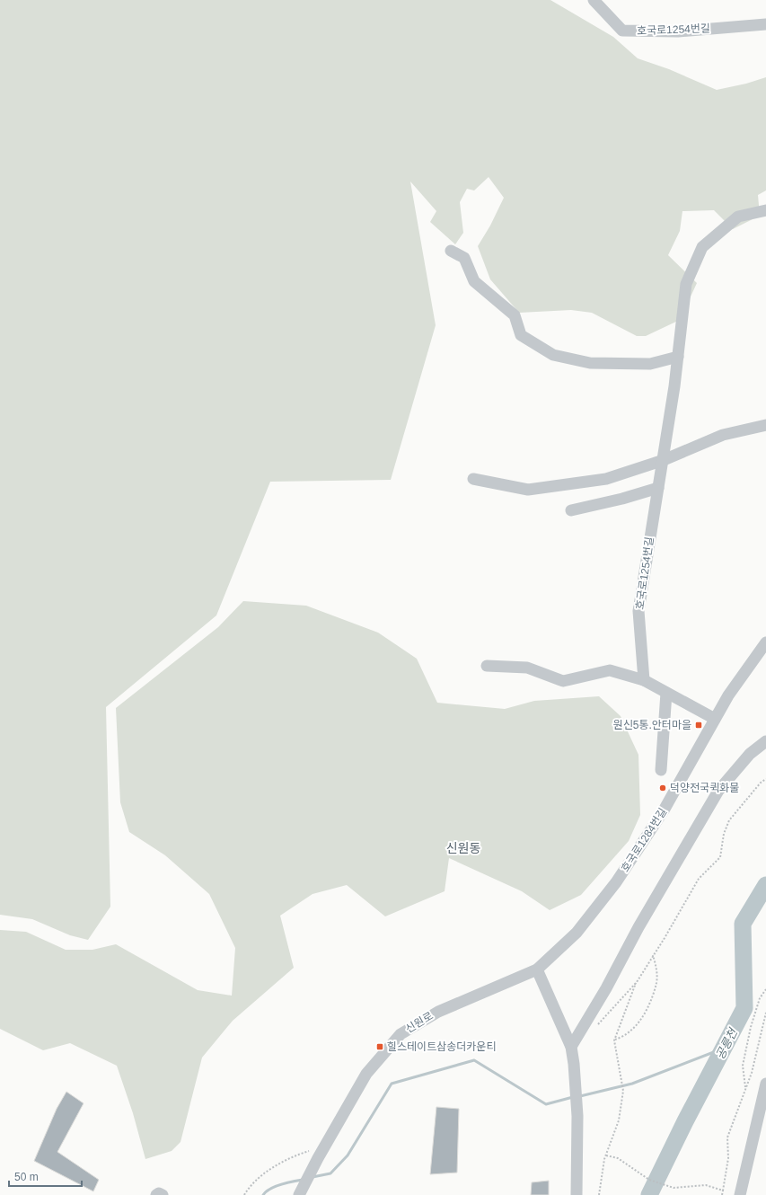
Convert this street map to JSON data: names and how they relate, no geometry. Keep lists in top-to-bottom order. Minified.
{"streets":{"street":["호국로1254번길","호국로1284번길","신원로"]},"crossings":[["호국로1284번길","신원로"]],"districts":["신원동"],"water":["공릉천"],"places":{"transit":["원신5통.안터마을","힐스테이트삼송더카운티"],"other":["덕양전국퀵화물"]},"scale_bar":"50 m"}
